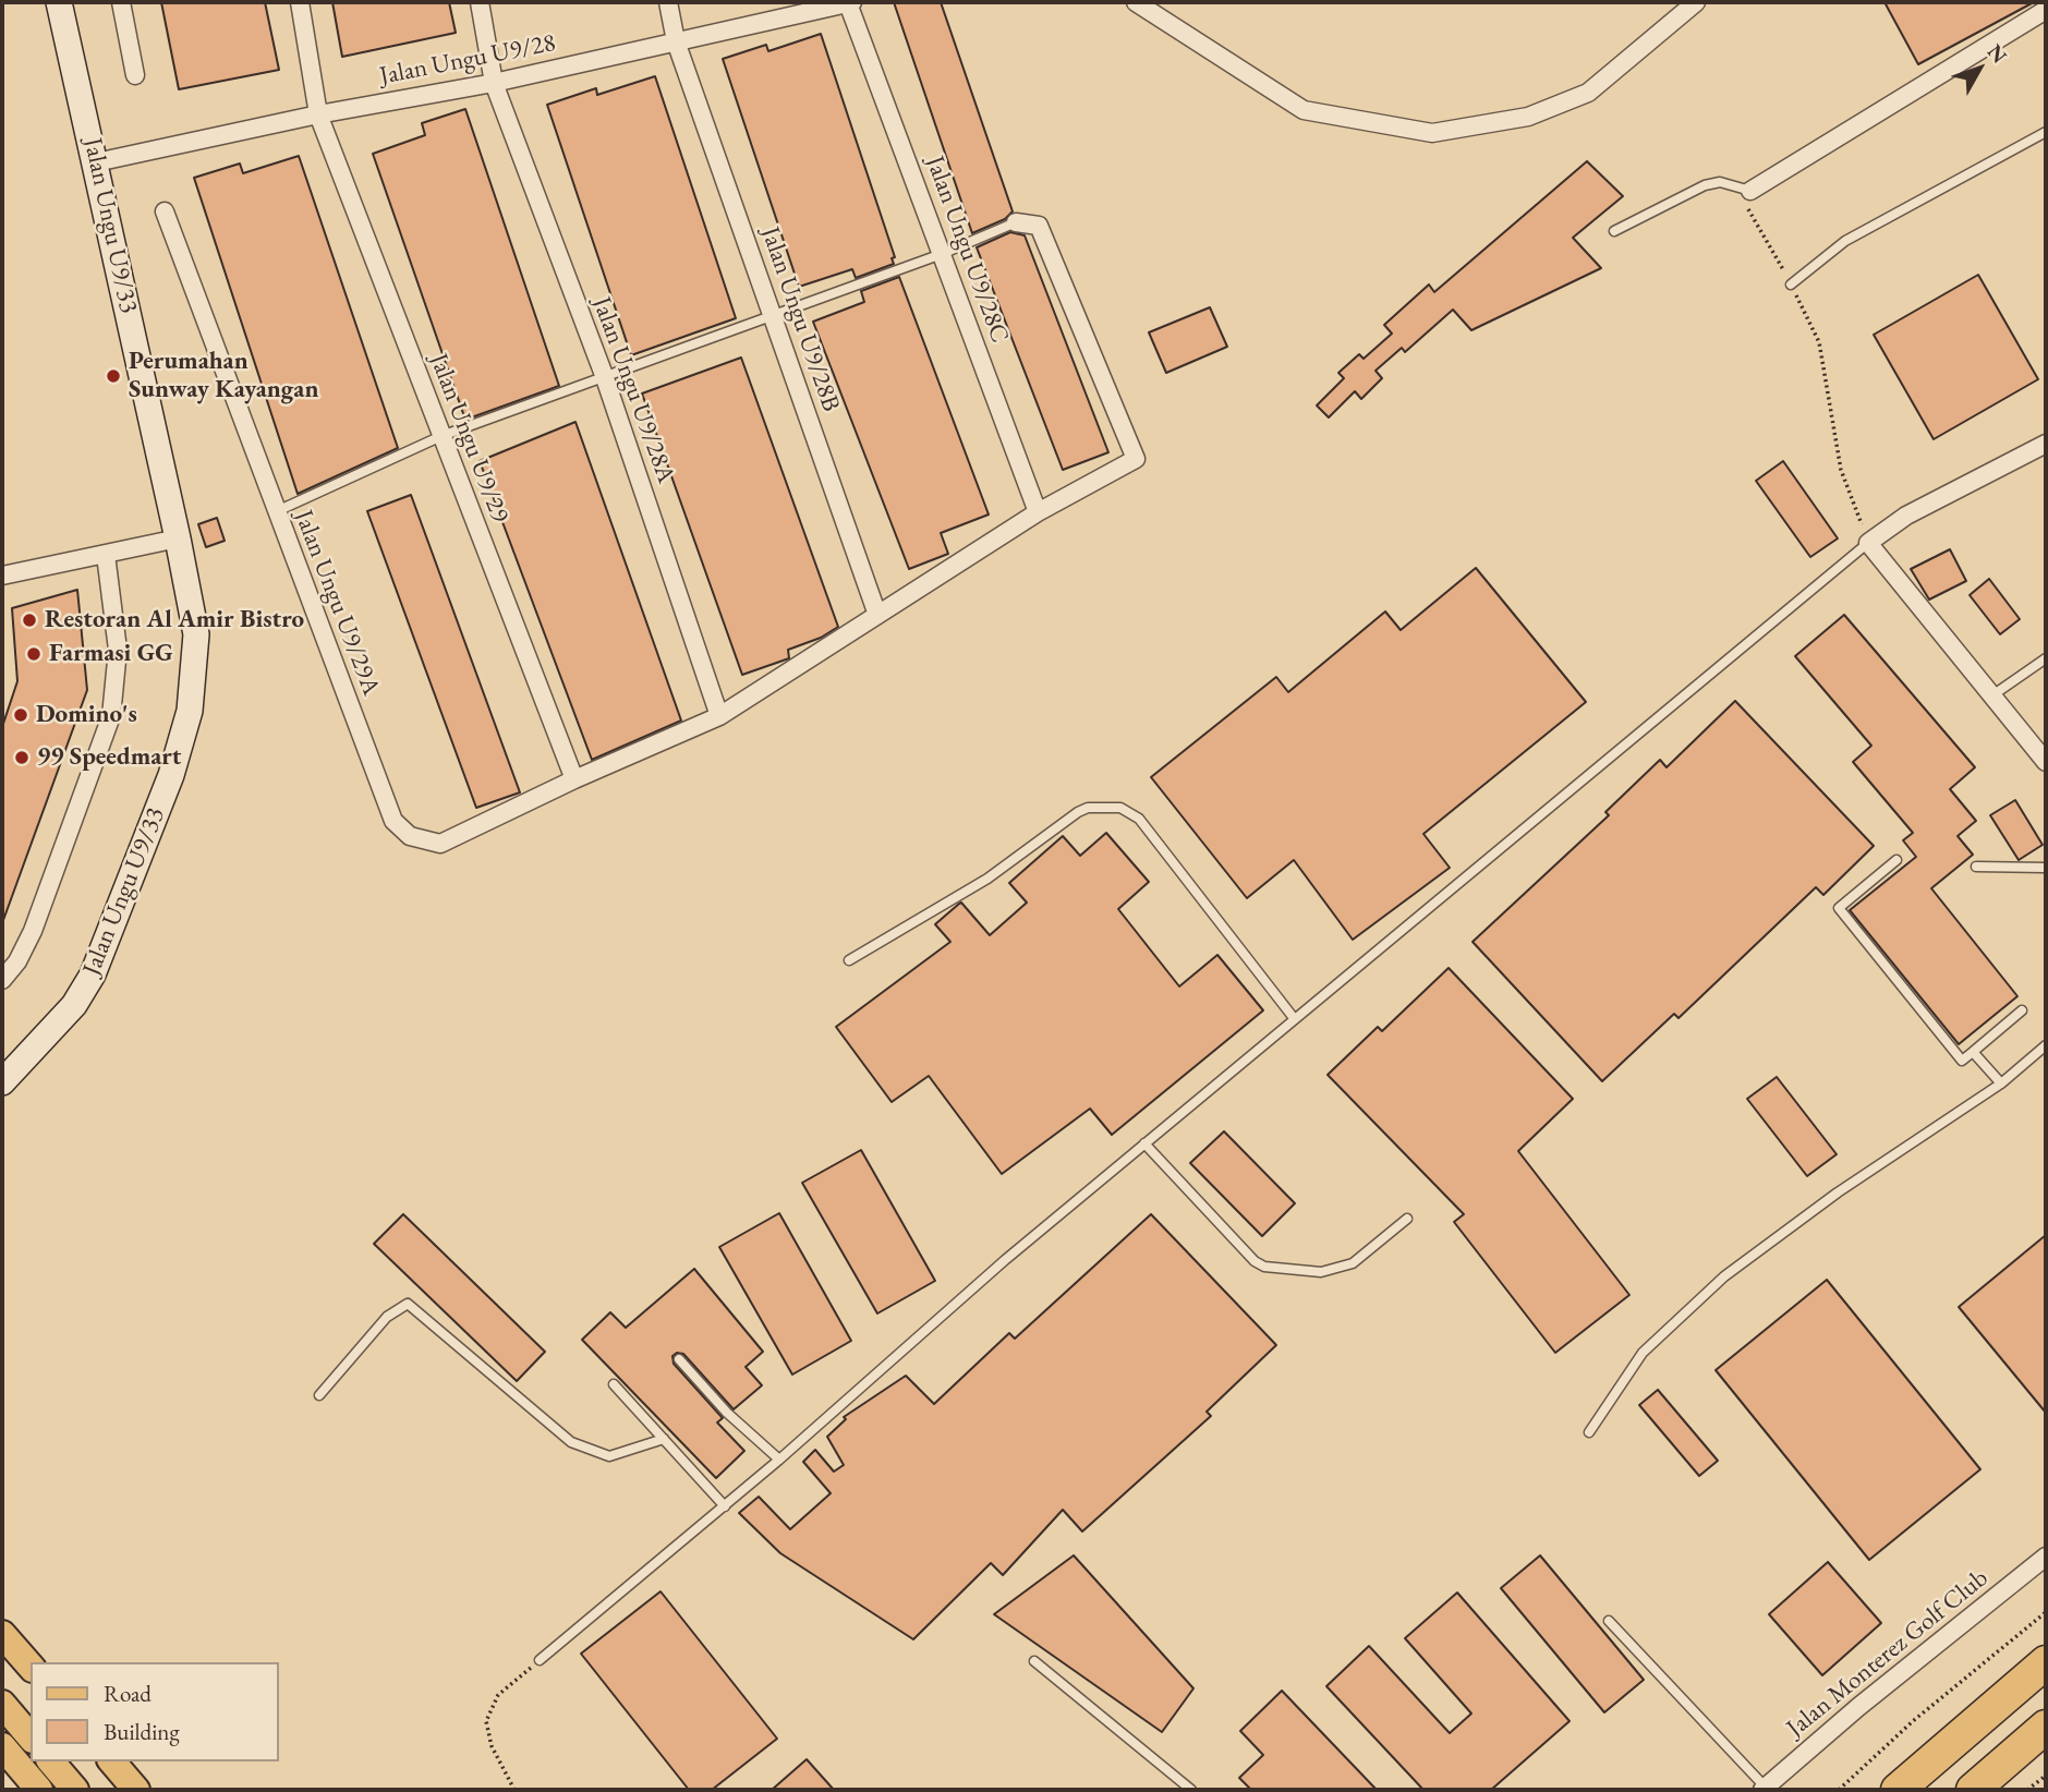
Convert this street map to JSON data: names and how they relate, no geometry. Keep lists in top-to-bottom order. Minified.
{"streets":{"street":["Jalan Ungu U9/28","Jalan Ungu U9/33","Jalan Ungu U9/28C","Jalan Ungu U9/28B","Jalan Ungu U9/28A","Jalan Ungu U9/29","Jalan Ungu U9/29A","Jalan Monterez Golf Club"]},"crossings":[["Jalan Ungu U9/28","Jalan Ungu U9/33"],["Jalan Ungu U9/28","Jalan Ungu U9/28C"],["Jalan Ungu U9/28","Jalan Ungu U9/28B"],["Jalan Ungu U9/28","Jalan Ungu U9/28A"],["Jalan Ungu U9/28","Jalan Ungu U9/29"],["Jalan Ungu U9/28C","Jalan Ungu U9/29A"],["Jalan Ungu U9/28B","Jalan Ungu U9/29A"],["Jalan Ungu U9/28A","Jalan Ungu U9/29A"],["Jalan Ungu U9/29","Jalan Ungu U9/29A"]],"places":["Perumahan Sunway Kayangan","Restoran Al Amir Bistro","Farmasi GG","Domino's","99 Speedmart"],"legend":["Road","Building"],"north":"top right"}
